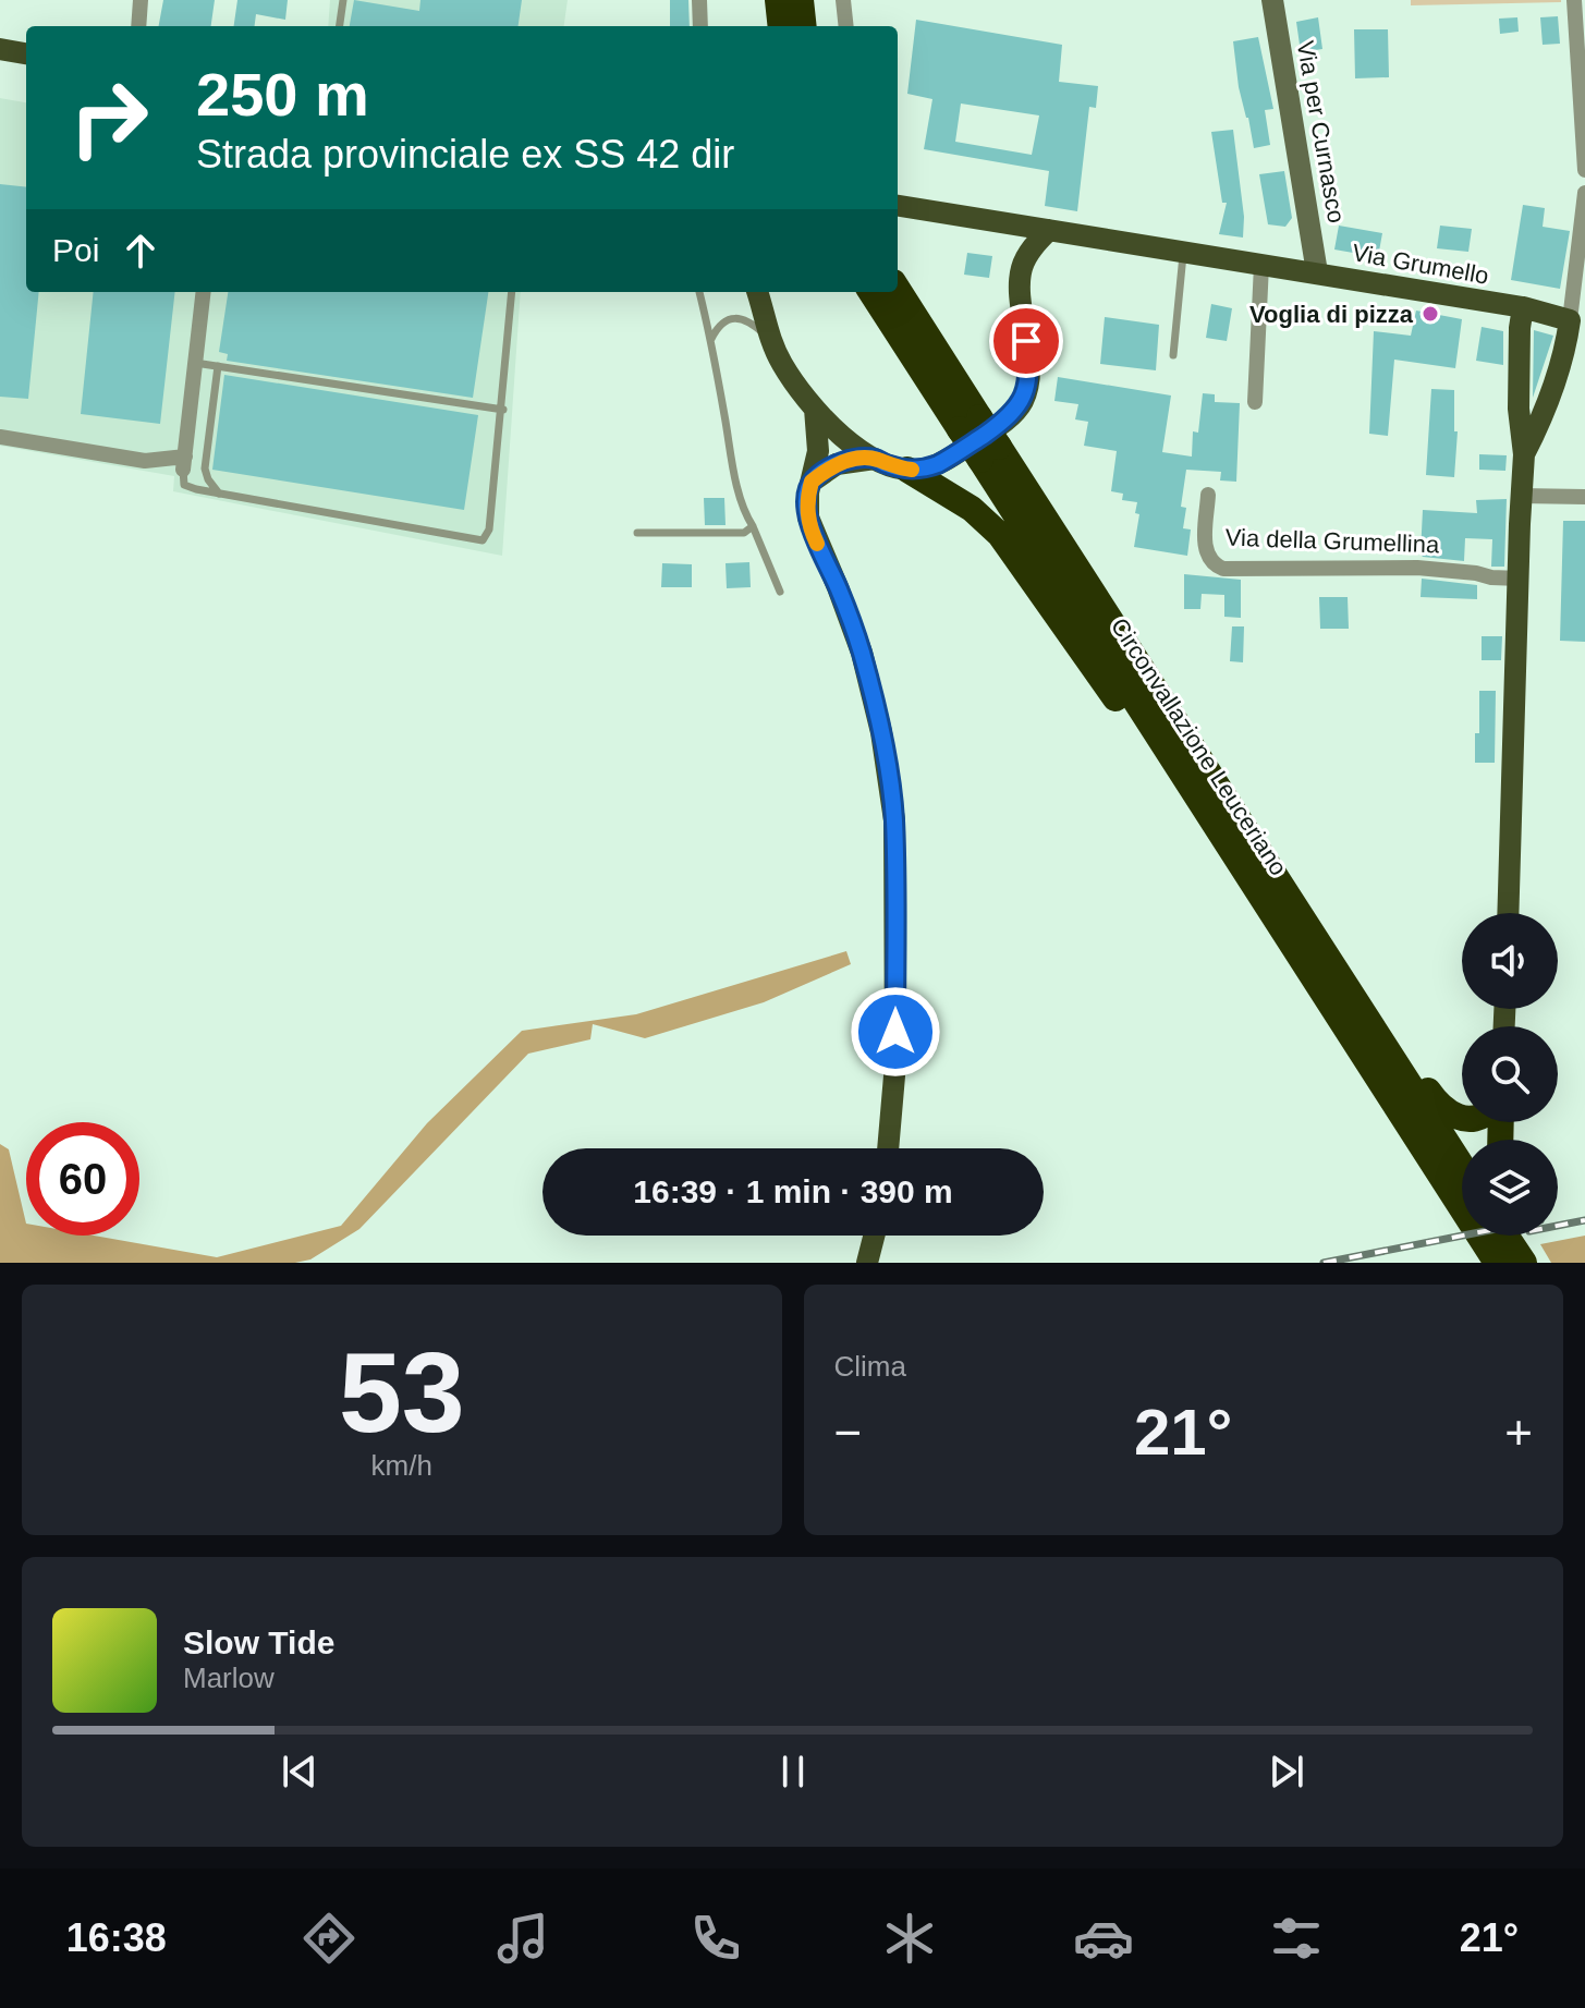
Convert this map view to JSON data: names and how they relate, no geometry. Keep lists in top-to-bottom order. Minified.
{"streets":{"highway":["Circonvallazione Leuceriano"],"main road":["Via Grumello"],"street":["Via per Curnasco","Via della Grumellina"]},"crossings":[["Via per Curnasco","Via Grumello"]],"places":["Voglia di pizza"],"page":{"turn":["250 m","Strada provinciale ex SS 42 dir"],"then":"Poi","limit":"60","trip":"16:39 · 1 min · 390 m","tile":[["53","km/h"],"Clima"],"heat":["−","21°","+"],"song":["Slow Tide","Marlow"],"tabs":["16:38","21°"]}}
